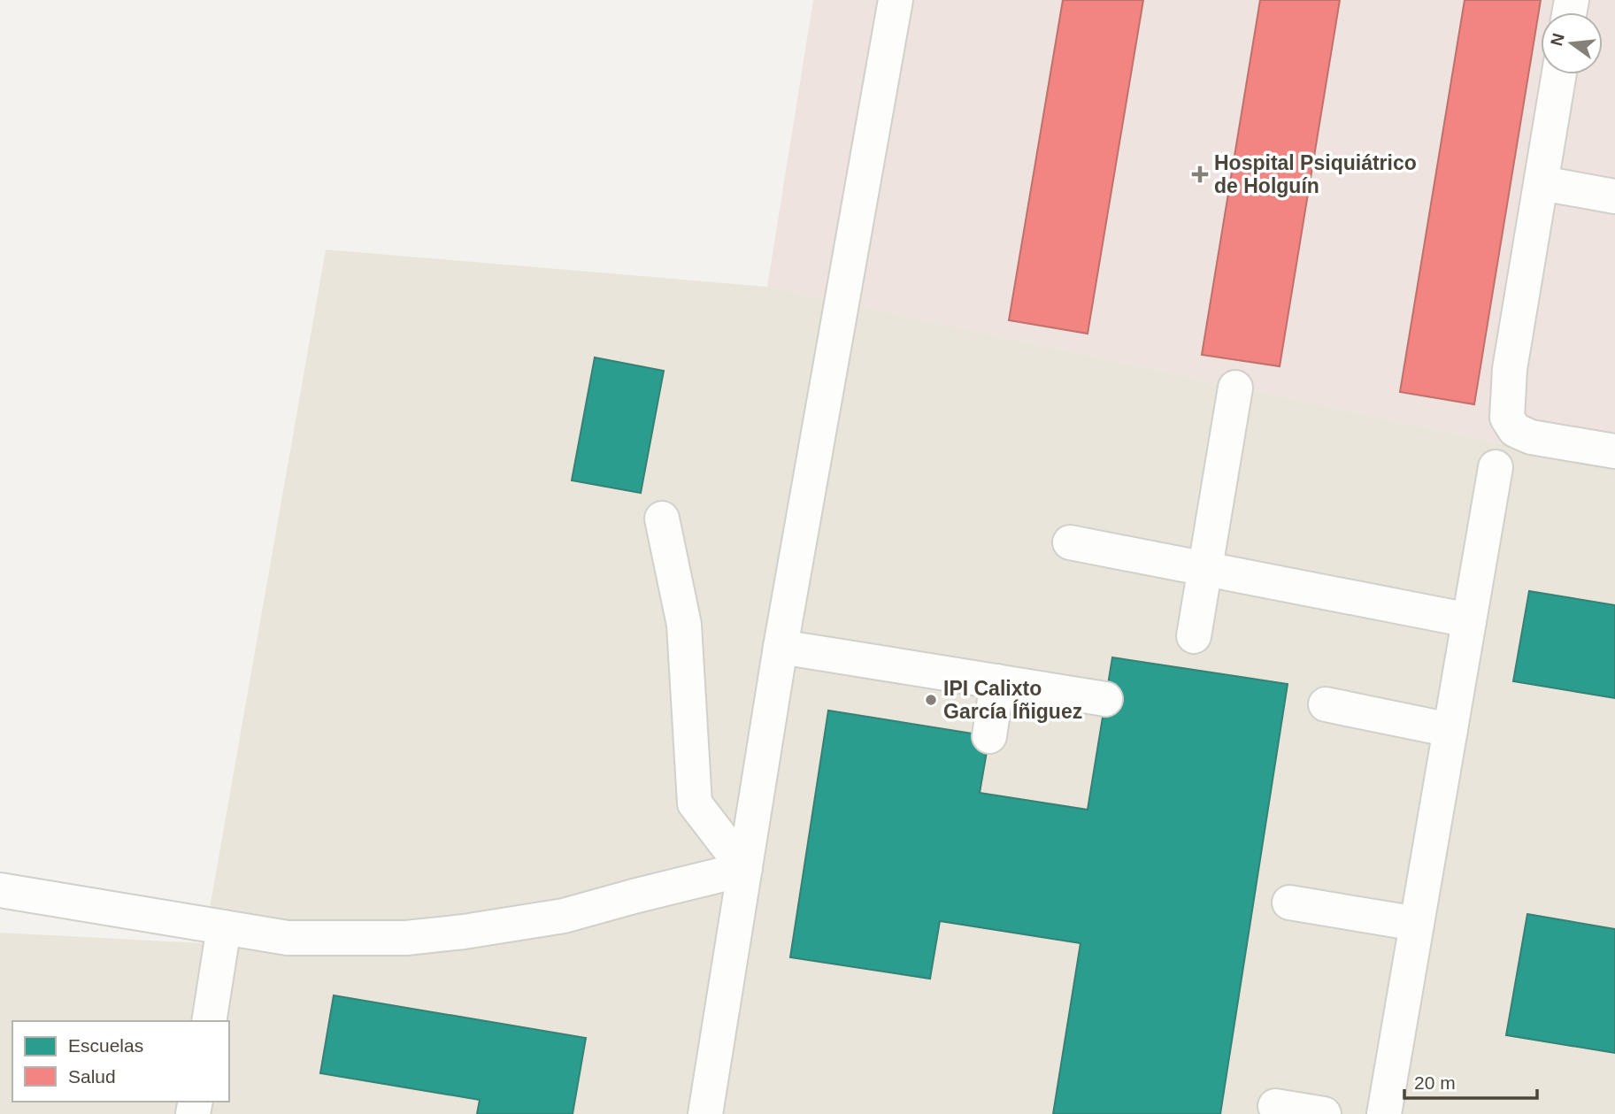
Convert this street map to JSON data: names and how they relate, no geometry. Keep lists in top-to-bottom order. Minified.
{"places":{"health":["Hospital Psiquiátrico de Holguín"],"other":["IPI Calixto García Íñiguez"]},"legend":["Escuelas","Salud"],"scale_bar":"20 m","north":"left"}
